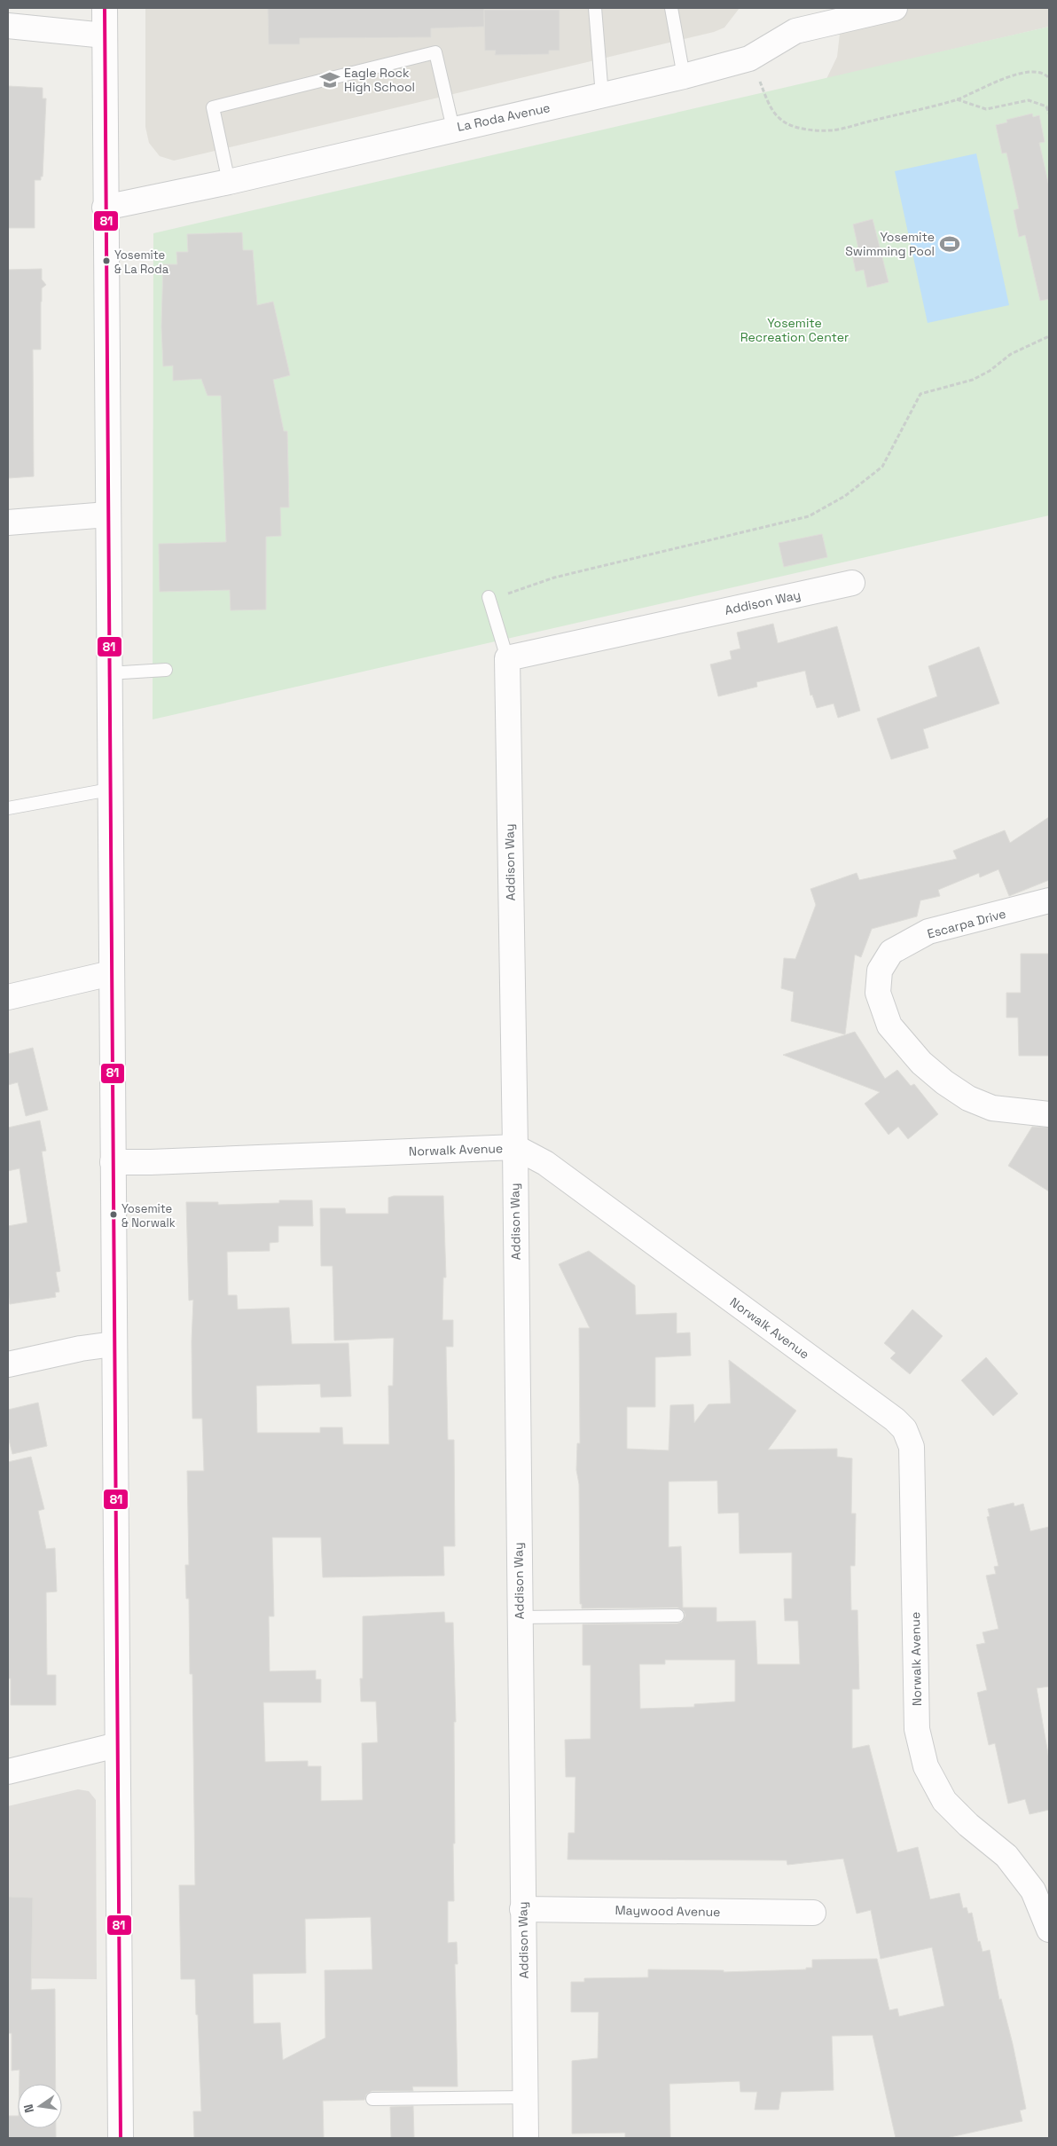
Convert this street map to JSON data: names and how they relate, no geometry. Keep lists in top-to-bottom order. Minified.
{"streets":{"street":["La Roda Avenue","Addison Way","Escarpa Drive","Norwalk Avenue","Maywood Avenue"]},"crossings":[["Addison Way","Norwalk Avenue"],["Addison Way","Maywood Avenue"]],"parks":["Yosemite Recreation Center"],"places":{"school or university":["Eagle Rock High School"],"sports":["Yosemite Swimming Pool"],"other":["Yosemite & La Roda","Yosemite & Norwalk"]},"lines":["transit line 81"],"north":"left"}
